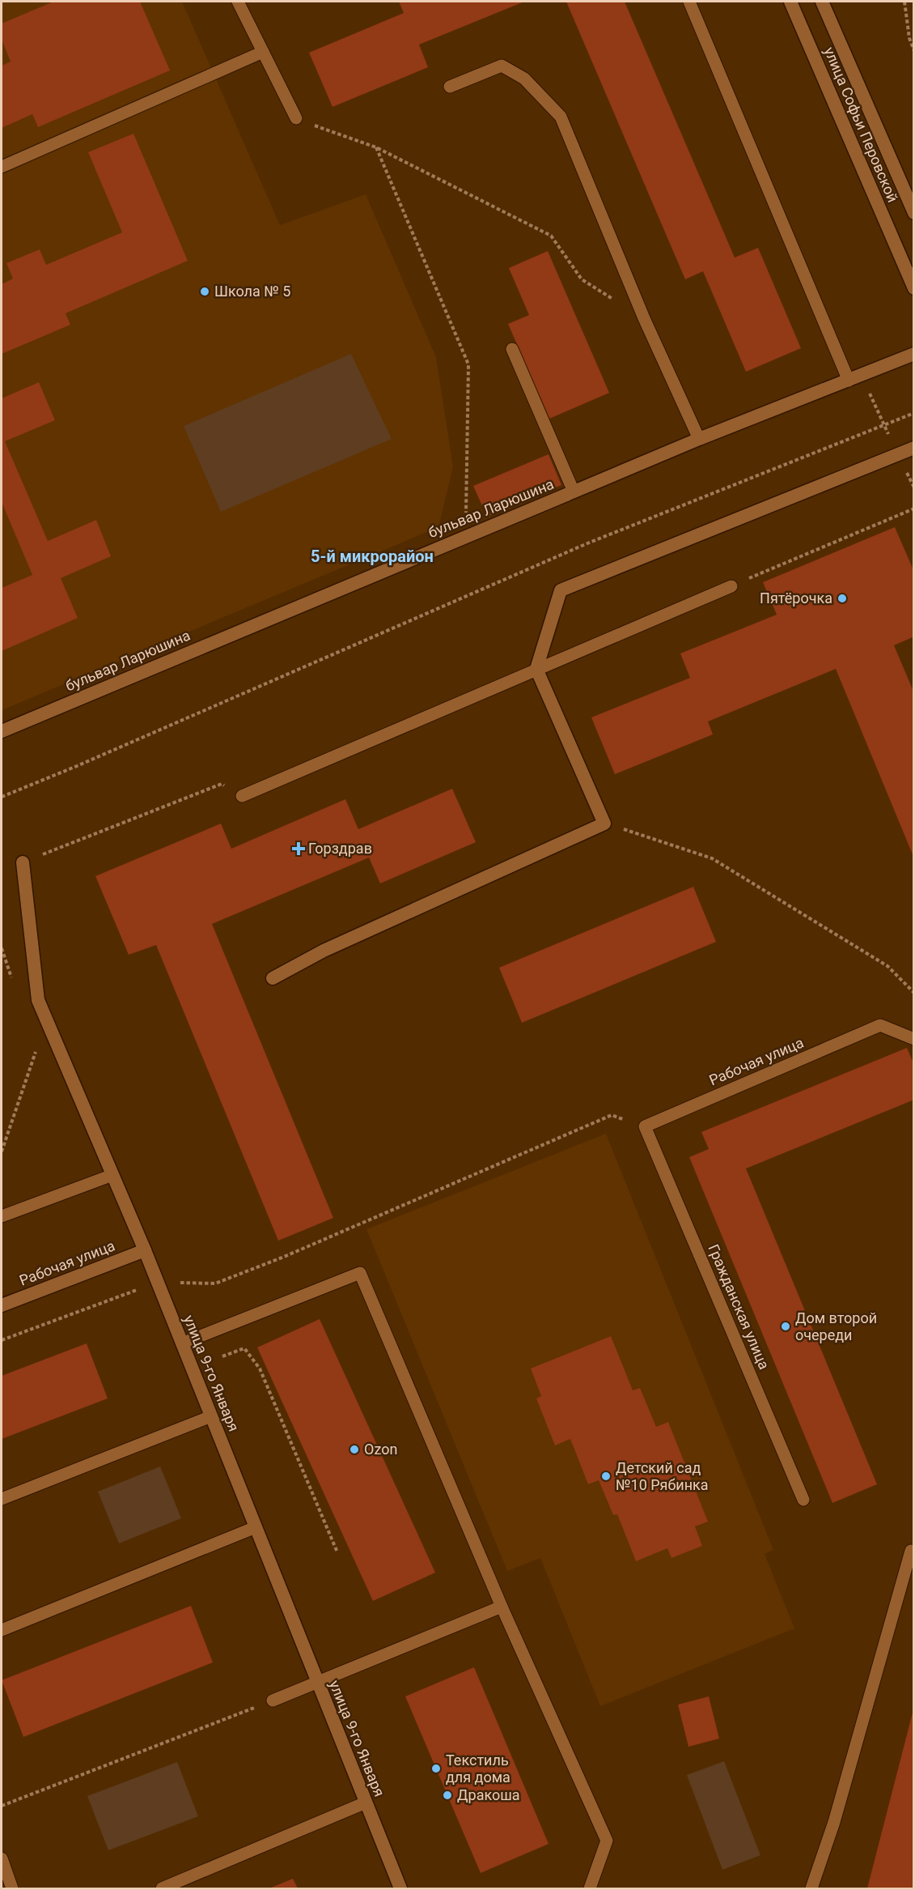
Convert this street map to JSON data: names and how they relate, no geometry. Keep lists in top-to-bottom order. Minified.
{"streets":{"street":["улица Софьи Перовской","бульвар Ларюшина","Рабочая улица","улица 9-го Января"],"lane":["Гражданская улица"]},"crossings":[["Рабочая улица","Гражданская улица"],["Рабочая улица","улица 9-го Января"]],"districts":["5-й микрорайон"],"places":{"other":["Школа № 5","Пятёрочка","Дом второй очереди","Ozon","Детский сад №10 Рябинка","Текстиль для дома","Дракоша"],"health":["Горздрав"]}}
